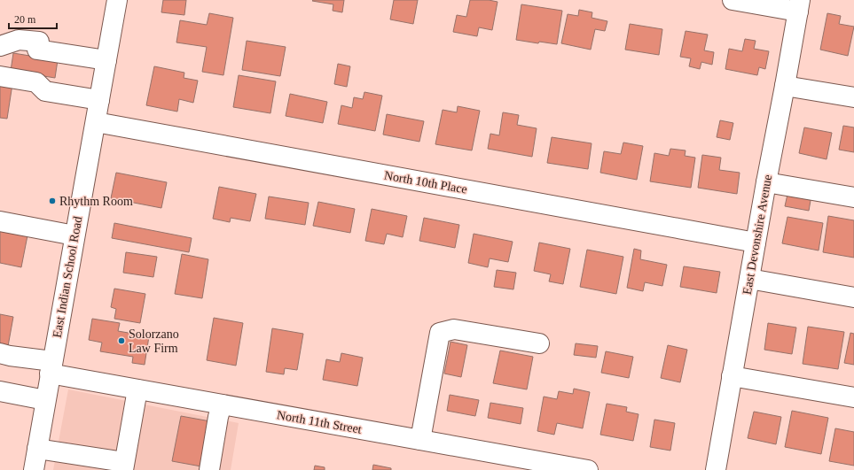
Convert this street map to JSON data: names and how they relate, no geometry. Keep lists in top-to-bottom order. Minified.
{"streets":{"street":["North 10th Place","East Devonshire Avenue","East Indian School Road","North 11th Street"]},"crossings":[["North 10th Place","East Devonshire Avenue"],["North 10th Place","East Indian School Road"],["East Indian School Road","North 11th Street"]],"places":["Rhythm Room","Solorzano Law Firm"],"scale_bar":"20 m"}
